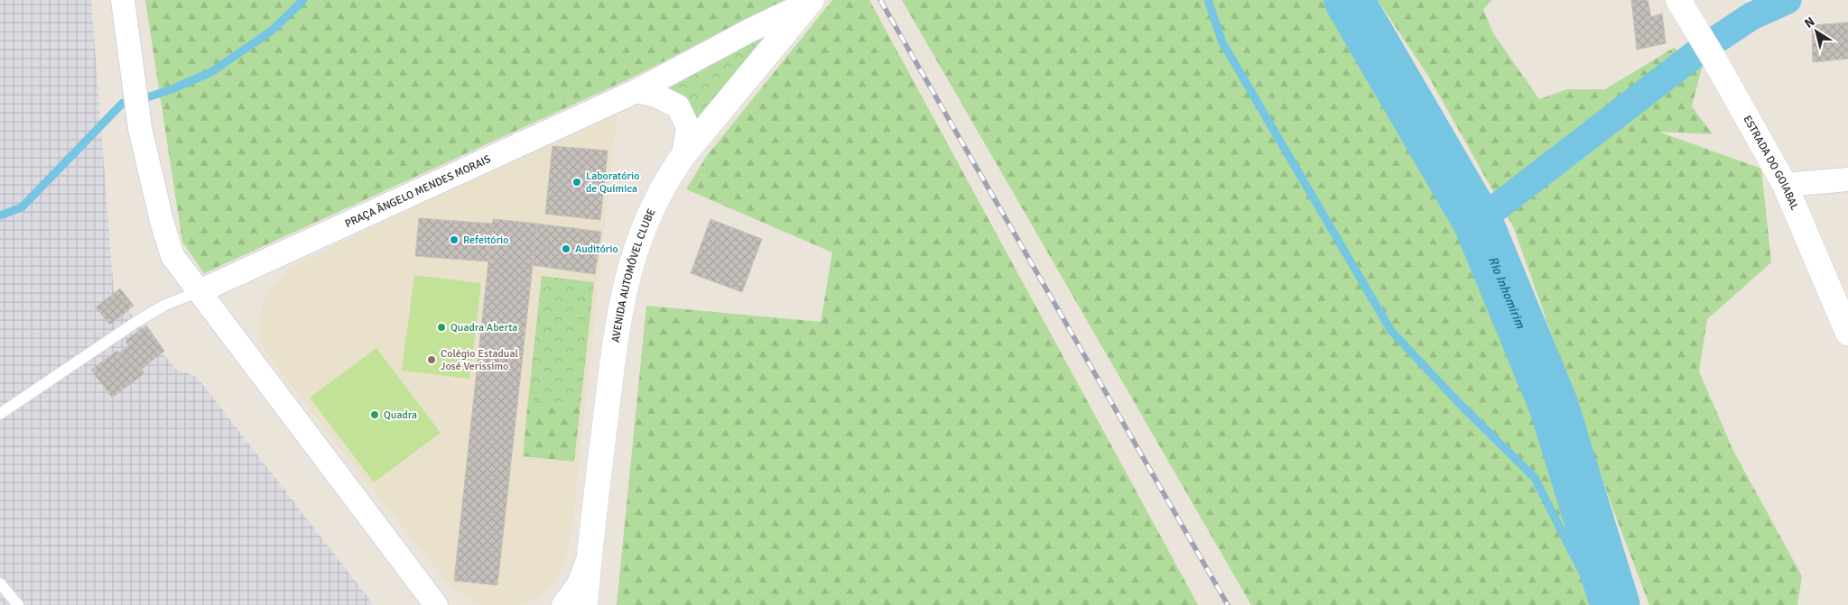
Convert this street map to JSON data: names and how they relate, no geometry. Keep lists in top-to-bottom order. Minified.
{"streets":{"main road":["ESTRADA DO GOIABAL","AVENIDA AUTOMÓVEL CLUBE"],"street":["PRAÇA ÂNGELO MENDES MORAIS"]},"crossings":[["PRAÇA ÂNGELO MENDES MORAIS","AVENIDA AUTOMÓVEL CLUBE"]],"water":["Rio Inhomirim"],"places":["Laboratório de Química","Refeitório","Auditório","Quadra Aberta","Colégio Estadual José Veríssimo","Quadra"],"north":"top left"}
